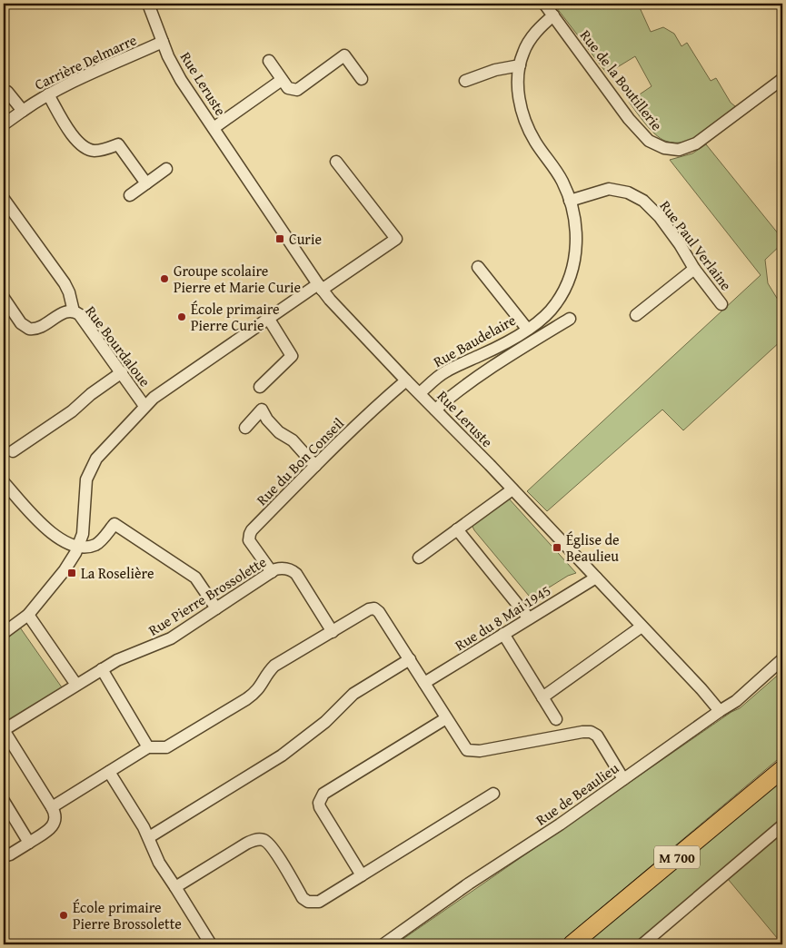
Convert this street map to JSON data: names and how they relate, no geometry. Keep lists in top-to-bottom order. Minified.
{"streets":{"highway":["M 700"],"street":["Carrière Delmarre","Rue de la Boutillerie","Rue Leruste","Rue Paul Verlaine","Rue Baudelaire","Rue Bourdaloue","Rue du Bon Conseil","Rue Pierre Brossolette","Rue du 8 Mai 1945","Rue de Beaulieu"]},"crossings":[["Carrière Delmarre","Rue Leruste"],["Rue de la Boutillerie","Rue Baudelaire"],["Rue Leruste","Rue Baudelaire"],["Rue Leruste","Rue du Bon Conseil"],["Rue Leruste","Rue du 8 Mai 1945"],["Rue Leruste","Rue de Beaulieu"],["Rue Paul Verlaine","Rue Baudelaire"],["Rue du Bon Conseil","Rue Pierre Brossolette"]],"places":{"transit":["Curie","Église de Beaulieu","La Roselière"],"other":["Groupe scolaire Pierre et Marie Curie","École primaire Pierre Curie","École primaire Pierre Brossolette"]}}
